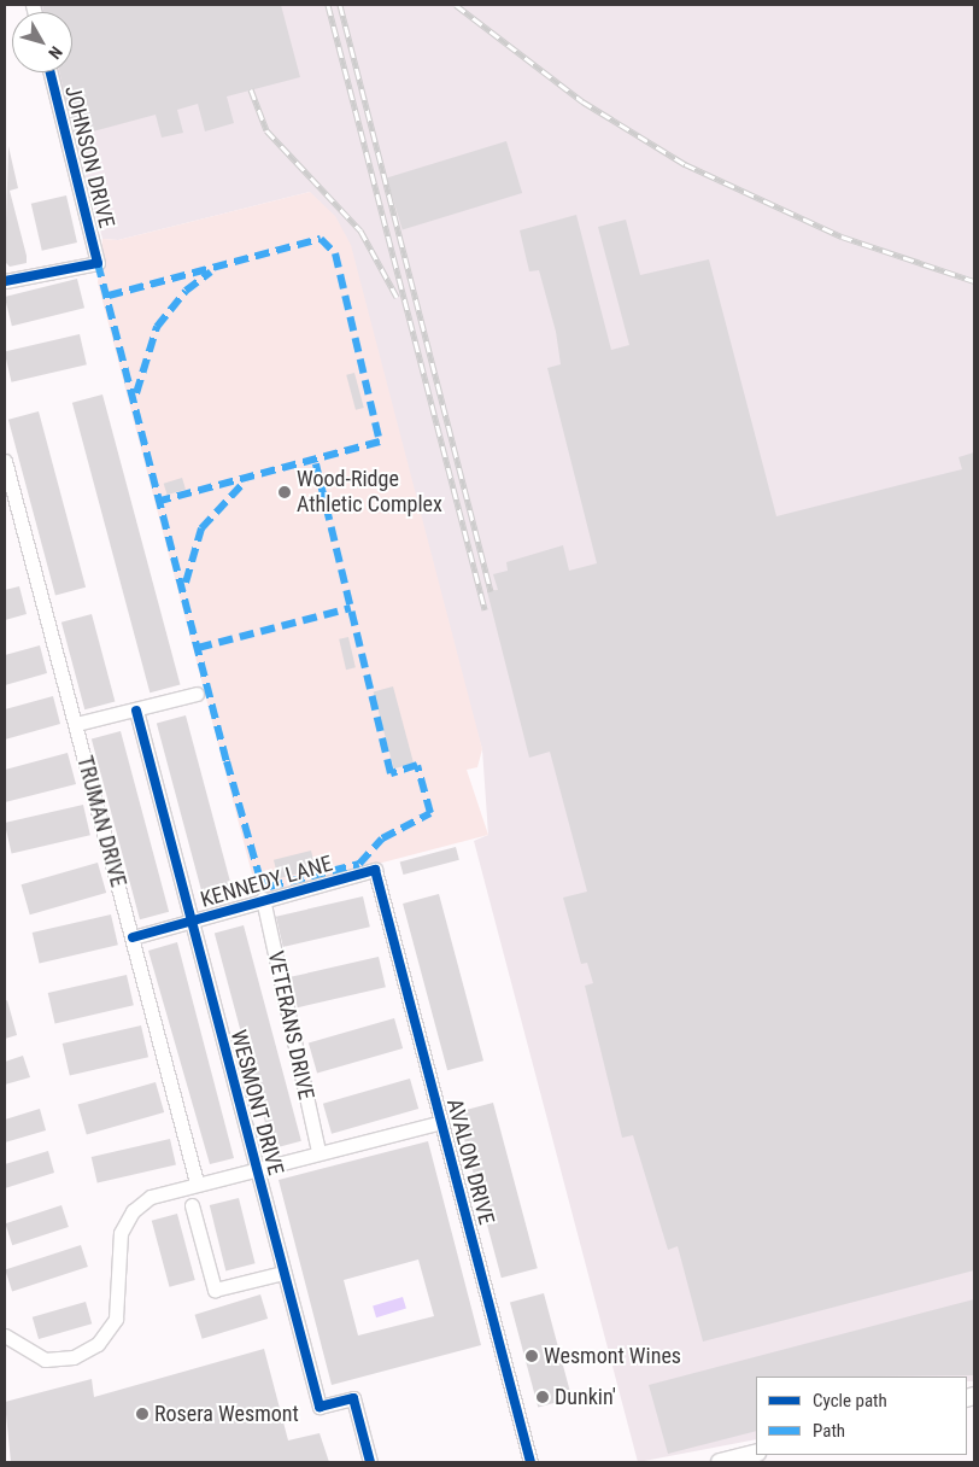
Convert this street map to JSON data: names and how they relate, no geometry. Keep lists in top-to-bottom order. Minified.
{"streets":{"street":["JOHNSON DRIVE","TRUMAN DRIVE","KENNEDY LANE","VETERANS DRIVE","WESMONT DRIVE","AVALON DRIVE"]},"crossings":[["TRUMAN DRIVE","KENNEDY LANE"],["KENNEDY LANE","VETERANS DRIVE"],["KENNEDY LANE","WESMONT DRIVE"],["KENNEDY LANE","AVALON DRIVE"]],"places":["Wood-Ridge Athletic Complex","Wesmont Wines","Dunkin'","Rosera Wesmont"],"legend":["Cycle path","Path"],"north":"bottom right"}
